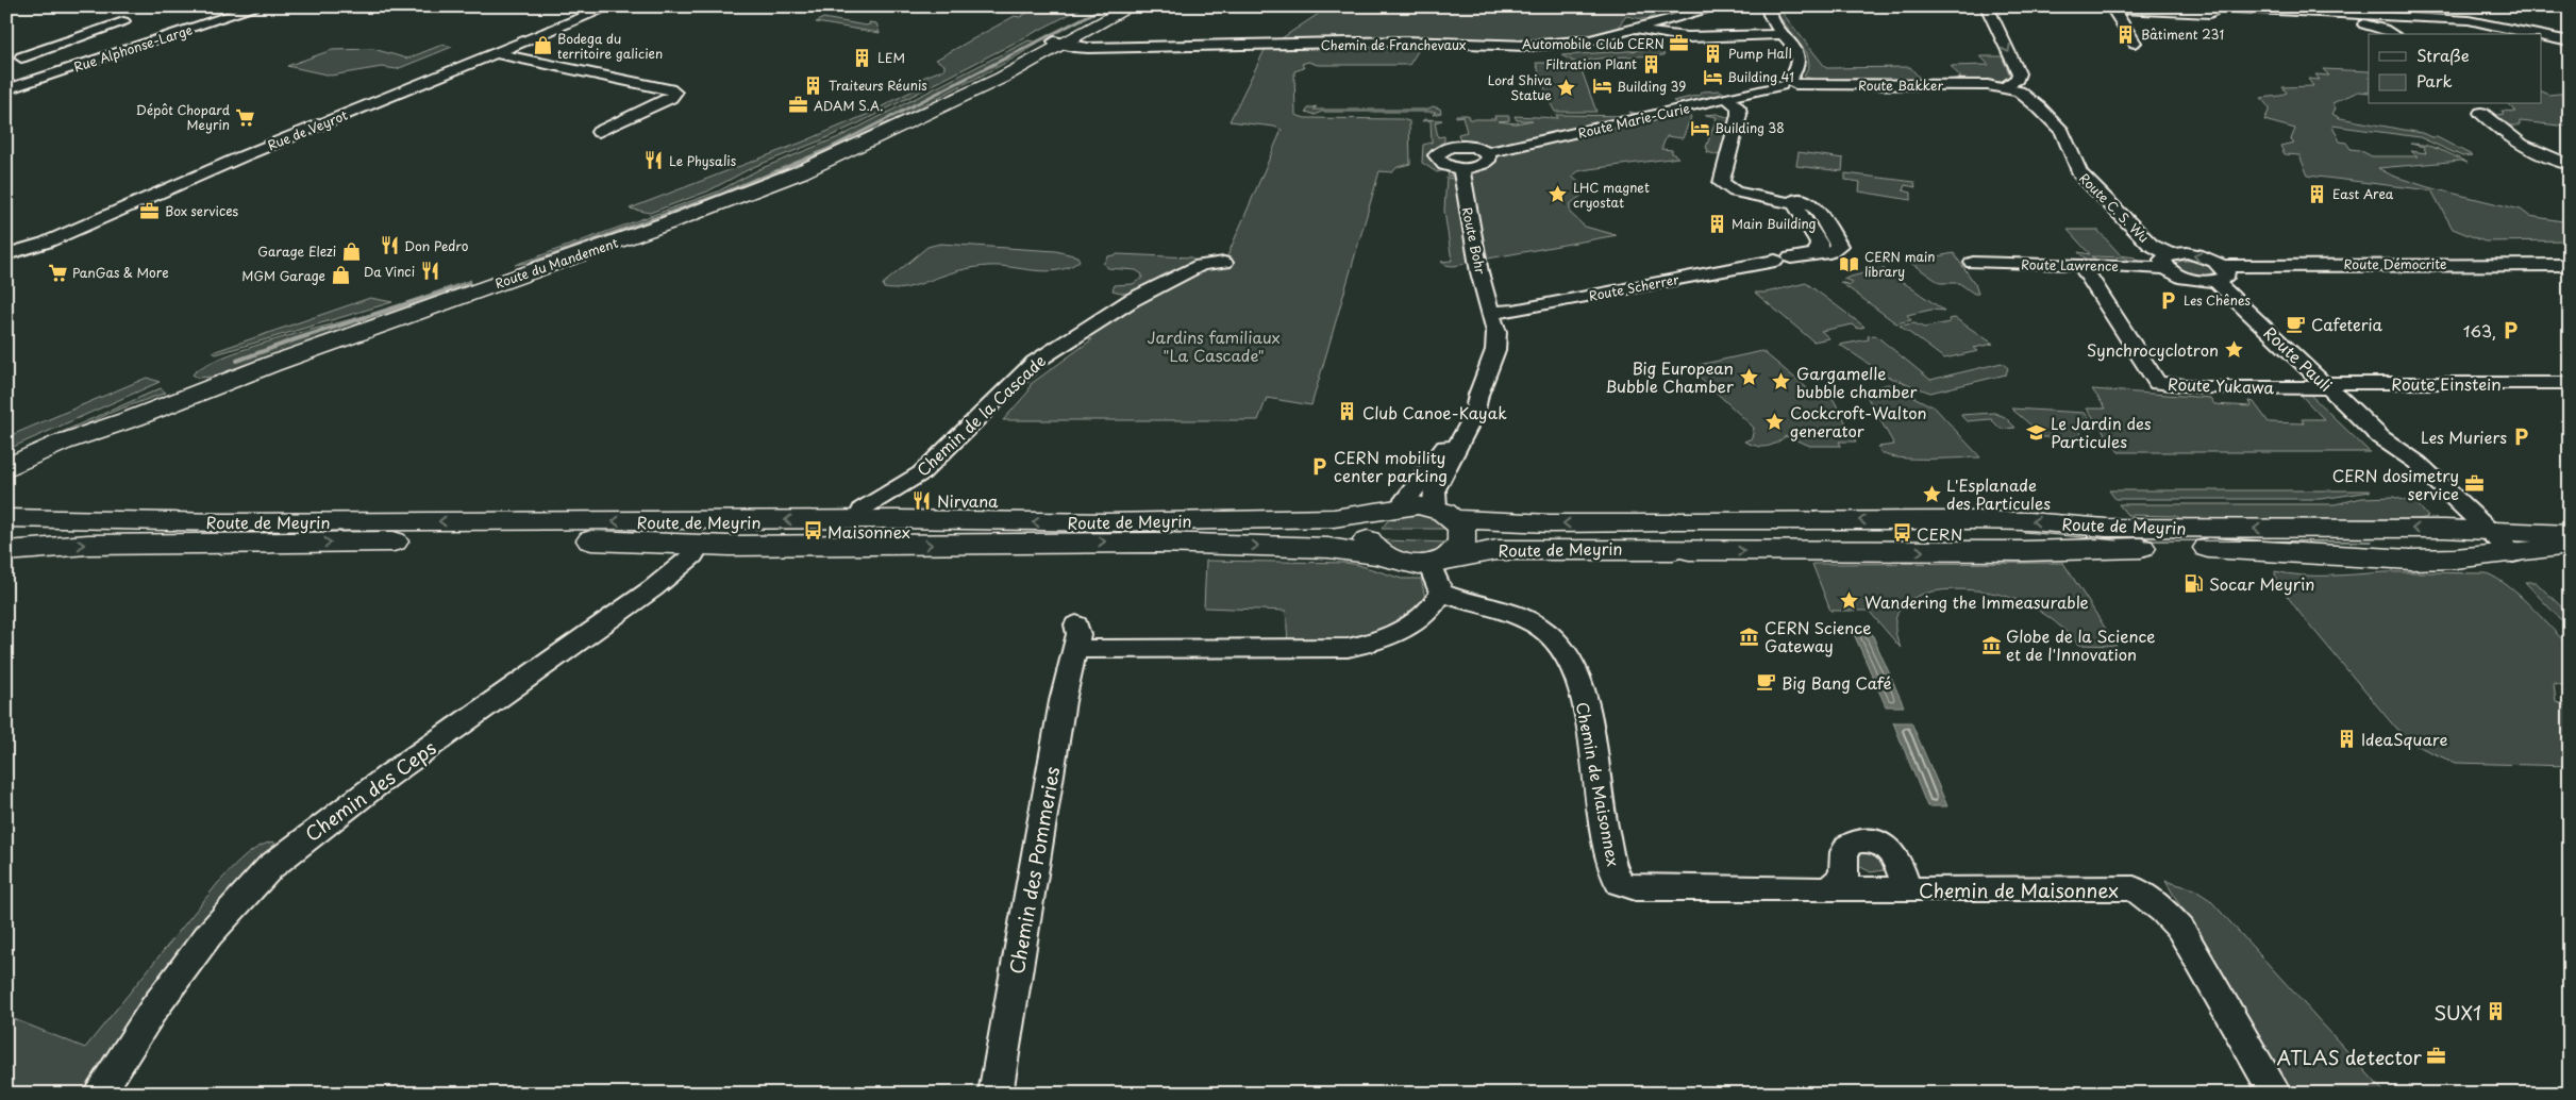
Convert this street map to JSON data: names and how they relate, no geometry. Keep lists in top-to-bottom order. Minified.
{"streets":{"main road":["Route du Mandement","Route de Meyrin"],"street":["Chemin de Franchevaux","Rue Alphonse-Large","Route Bakker","Route Marie-Curie","Rue de Veyrot","Route C. S. Wu","Route Bohr","Route Démocrite","Route Lawrence","Route Scherrer","Route Pauli","Route Einstein","Route Yukawa","Chemin de la Cascade","Chemin de Maisonnex","Chemin des Ceps","Chemin des Pommeries"]},"crossings":[["Chemin de Franchevaux","Route du Mandement"],["Route Bakker","Route Marie-Curie"],["Route Bakker","Route C. S. Wu"],["Route C. S. Wu","Route Lawrence"],["Route C. S. Wu","Route Pauli"],["Route Bohr","Route Scherrer"],["Route Démocrite","Route Pauli"],["Route Lawrence","Route Pauli"],["Route Lawrence","Route Yukawa"],["Route Pauli","Route Einstein"],["Route Pauli","Route Yukawa"],["Route Pauli","Route de Meyrin"],["Route Einstein","Route Yukawa"],["Chemin de la Cascade","Route de Meyrin"],["Route de Meyrin","Chemin des Ceps"],["Chemin de Maisonnex","Chemin des Pommeries"]],"parks":["Jardins familiaux \"La Cascade\""],"places":{"building":["Bâtiment 231","Pump Hall","LEM","Filtration Plant","Traiteurs Réunis","East Area","Main Building","Club Canoe-Kayak","IdeaSquare","SUX1"],"office":["Automobile Club CERN","ADAM S.A.","Box services","CERN dosimetry service","ATLAS detector"],"shop":["Bodega du territoire galicien","Garage Elezi","MGM Garage"],"hotel":["Building 41","Building 39","Building 38"],"place":["Lord Shiva Statue","LHC magnet cryostat","Synchrocyclotron","Big European Bubble Chamber","Gargamelle bubble chamber","Cockcroft-Walton generator","L'Esplanade des Particules","Wandering the Immeasurable"],"supermarket":["Dépôt Chopard Meyrin","PanGas & More"],"restaurant":["Le Physalis","Don Pedro","Da Vinci","Nirvana"],"library":["CERN main library"],"parking":["Les Chênes","163,","Les Muriers","CERN mobility center parking"],"cafe":["Cafeteria","Big Bang Café"],"school or university":["Le Jardin des Particules"],"bus stop":["Maisonnex","CERN"],"fuel station":["Socar Meyrin"],"museum":["CERN Science Gateway","Globe de la Science et de l'Innovation"]},"legend":["Straße","Park"]}
